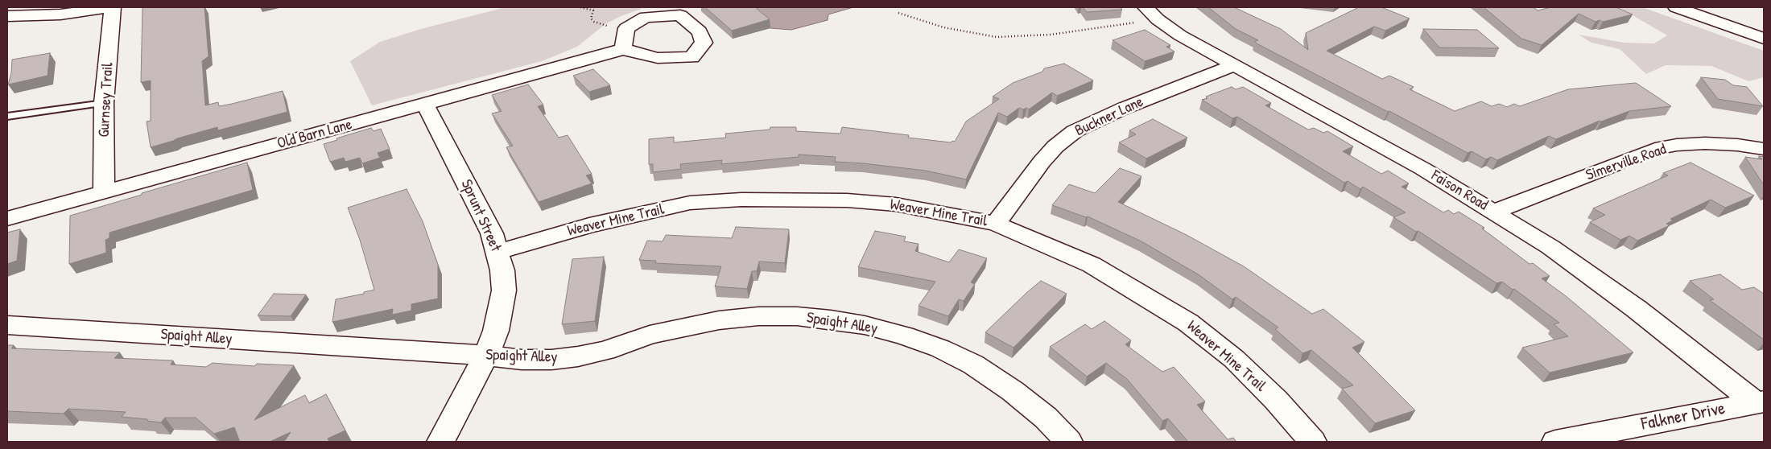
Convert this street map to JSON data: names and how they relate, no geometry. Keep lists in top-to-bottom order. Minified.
{"streets":{"street":["Gurnsey Trail","Buckner Lane","Old Barn Lane","Simerville Road","Faison Road","Weaver Mine Trail","Sprunt Street","Spaight Alley","Falkner Drive"]},"crossings":[["Gurnsey Trail","Old Barn Lane"],["Buckner Lane","Faison Road"],["Buckner Lane","Weaver Mine Trail"],["Old Barn Lane","Sprunt Street"],["Simerville Road","Faison Road"],["Faison Road","Falkner Drive"],["Weaver Mine Trail","Sprunt Street"],["Sprunt Street","Spaight Alley"]]}
